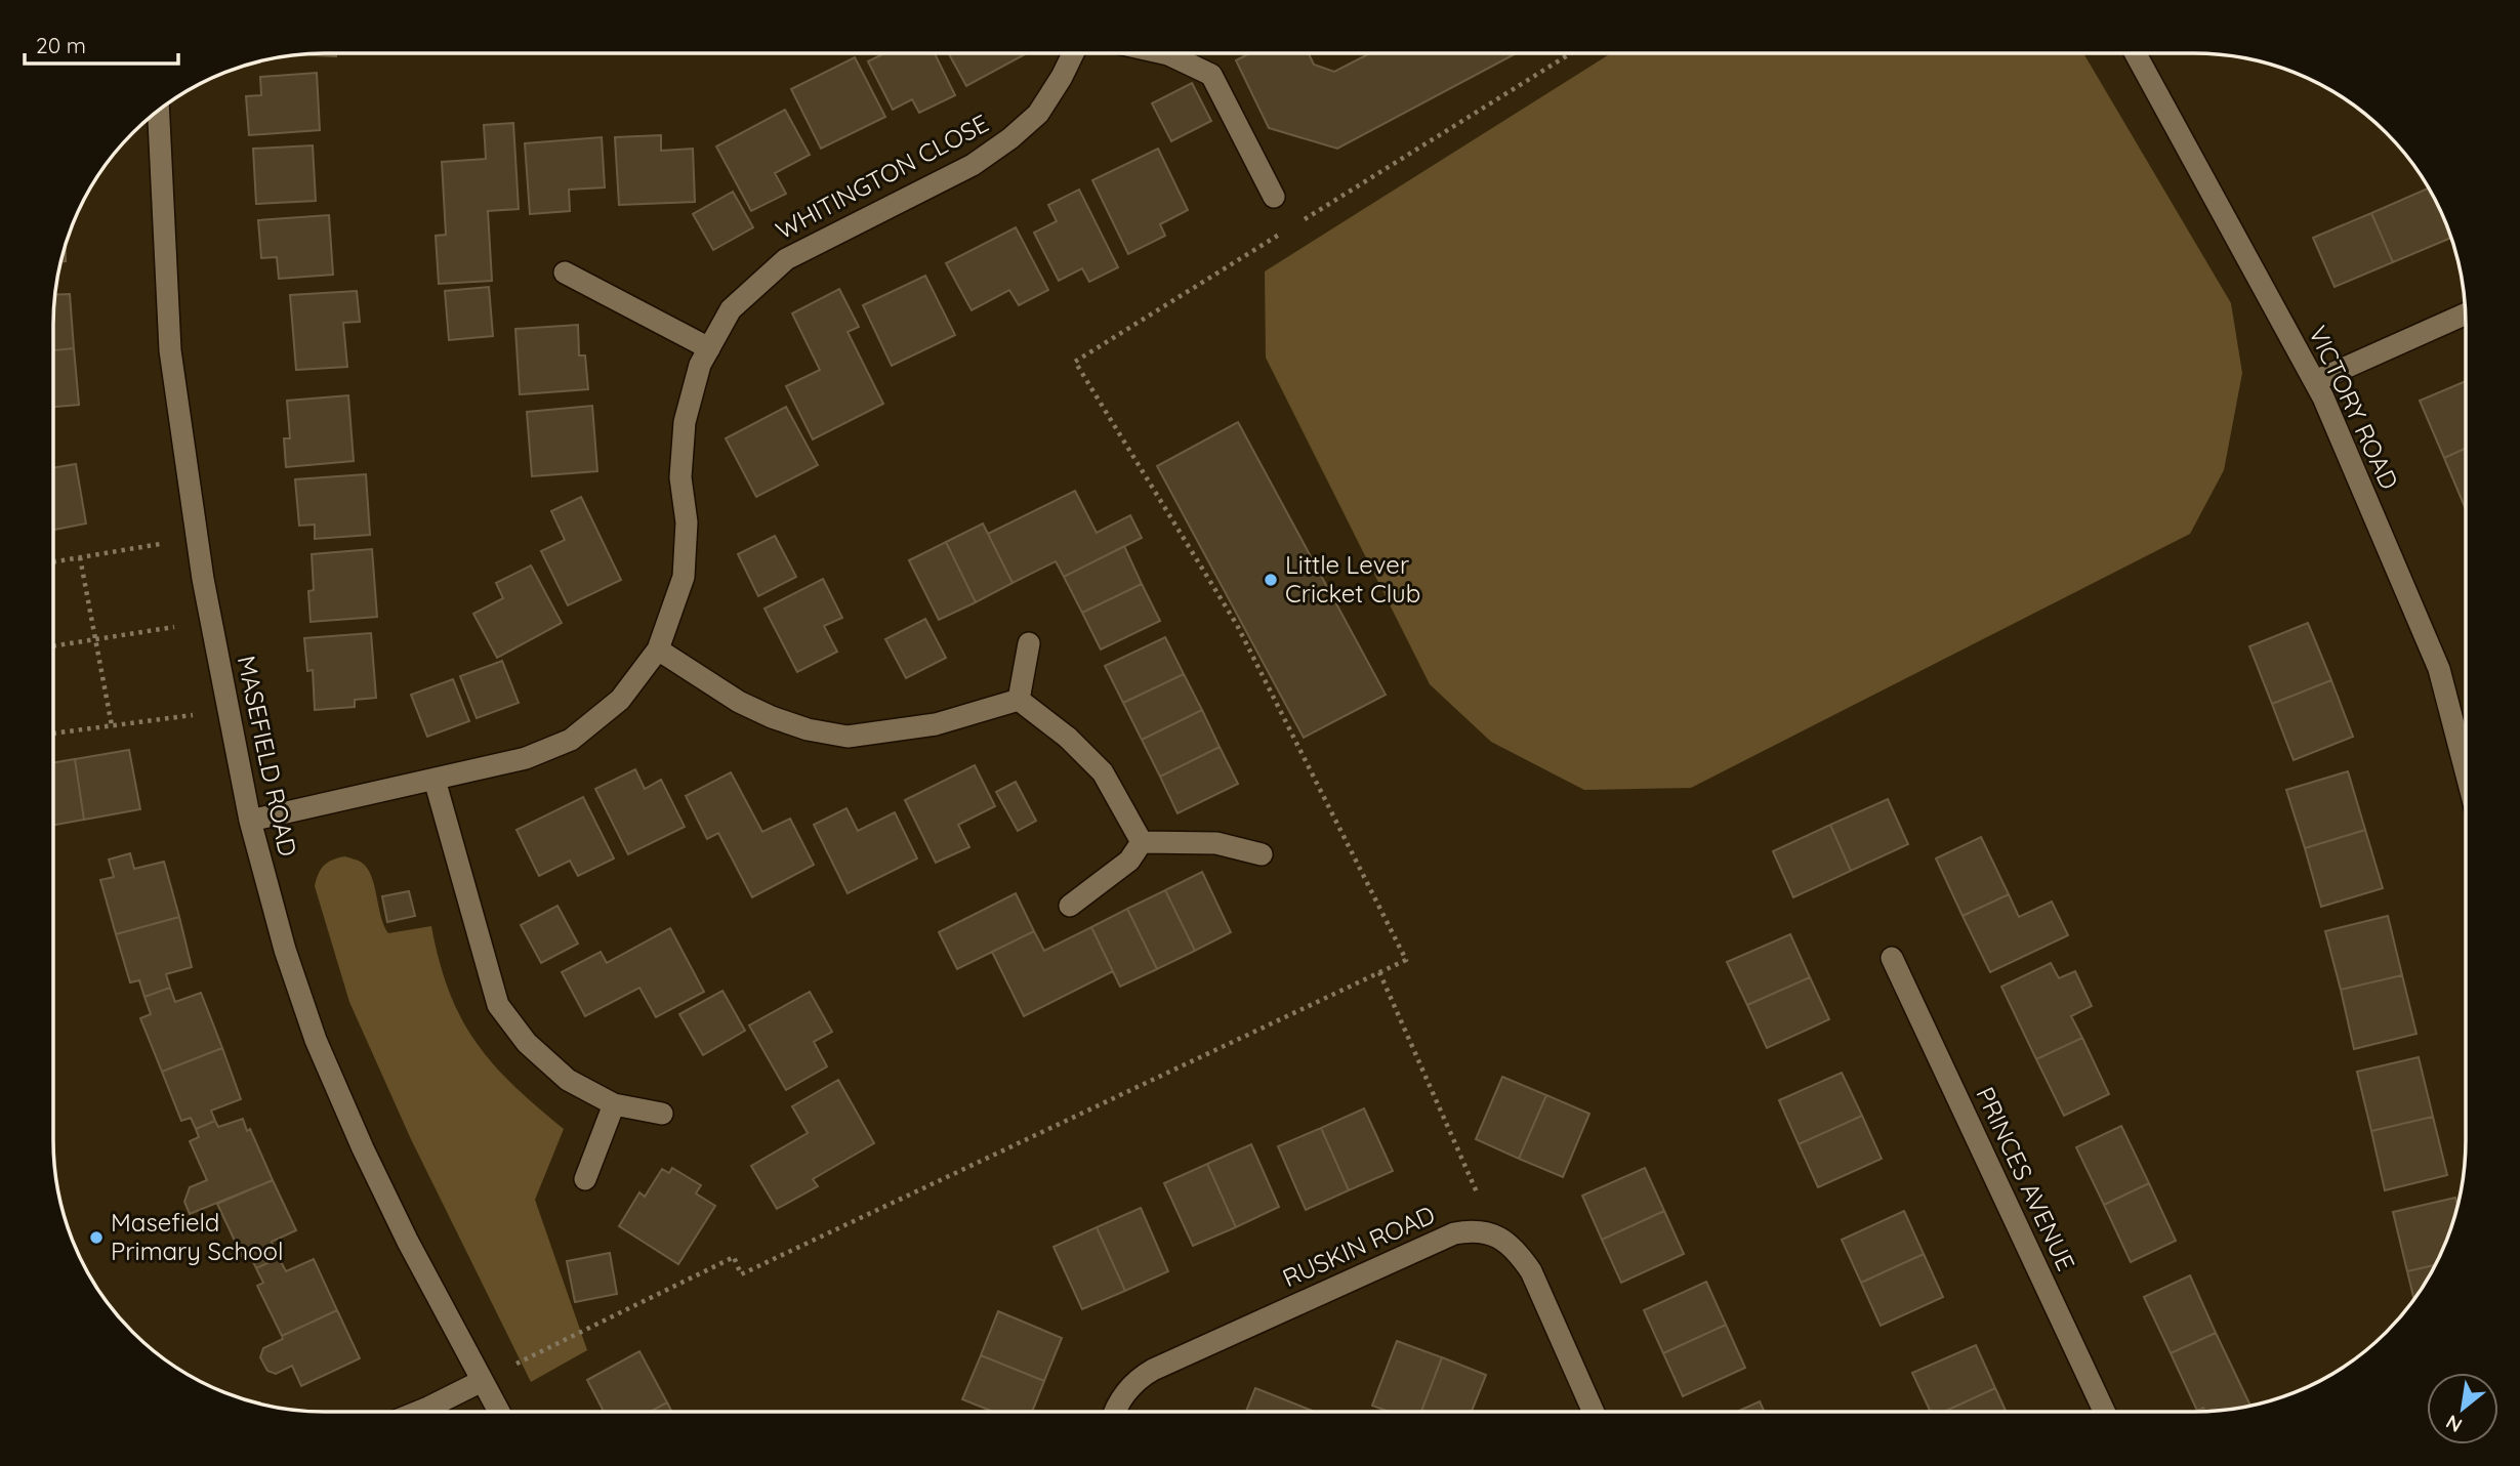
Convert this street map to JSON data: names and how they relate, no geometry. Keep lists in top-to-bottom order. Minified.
{"streets":{"street":["WHITINGTON CLOSE","VICTORY ROAD","MASEFIELD ROAD","PRINCES AVENUE","RUSKIN ROAD"]},"crossings":[["WHITINGTON CLOSE","MASEFIELD ROAD"]],"places":["Little Lever Cricket Club","Masefield Primary School"],"scale_bar":"20 m","north":"bottom left"}
